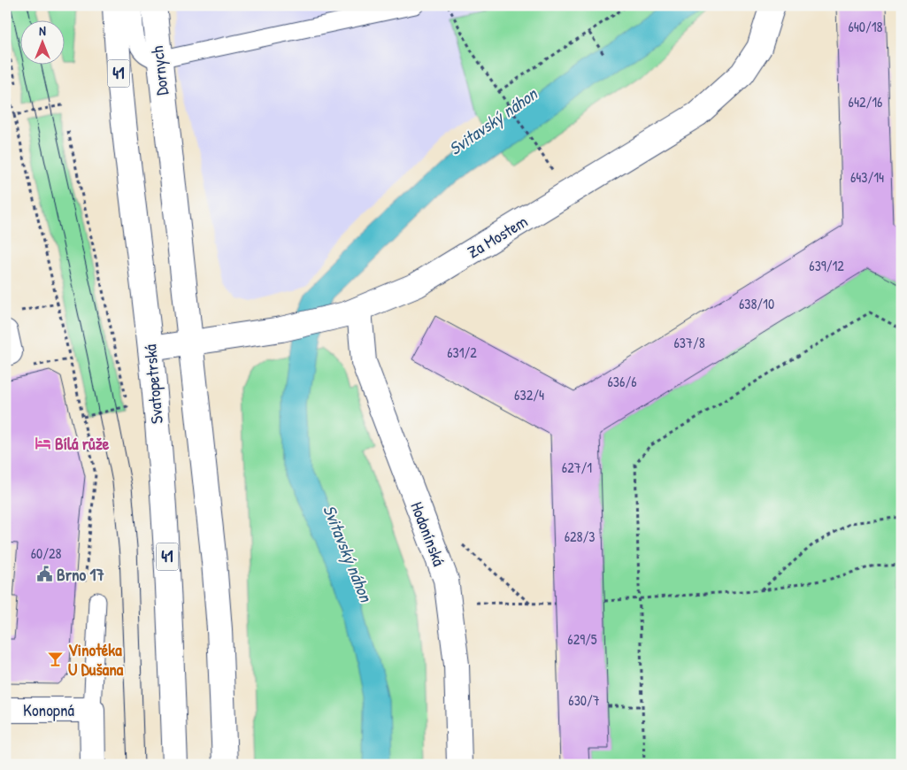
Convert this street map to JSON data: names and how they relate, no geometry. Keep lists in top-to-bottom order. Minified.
{"streets":{"main road":["Dornych","41","Za Mostem","Svatopetrská","Hodonínská","Konopná"]},"crossings":[["Dornych","Za Mostem"],["Za Mostem","Svatopetrská"],["Za Mostem","Hodonínská"]],"water":["Svitavský náhon"],"places":{"hotel":["Bílá růže"],"public building":["Brno 17"],"bar":["Vinotéka U Dušana"]},"house_numbers":["640/18","642/16","643/14","639/12","638/10","637/8","631/2","636/6","632/4","627/1","628/3","60/28","629/5","630/7"],"north":"top"}
